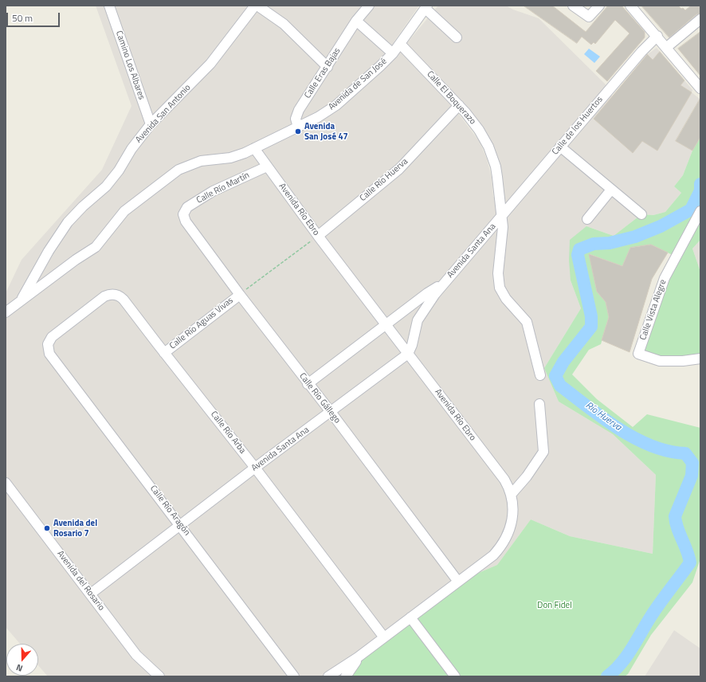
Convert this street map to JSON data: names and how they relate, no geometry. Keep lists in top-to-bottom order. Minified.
{"streets":{"street":["Camino Los Albares","Calle Eras Bajas","Avenida de San José","Calle El Boquerazo","Avenida San Antonio","Calle de los Huertos","Calle Río Huerva","Calle Río Martín","Avenida Río Ebro","Avenida Santa Ana","Calle Vista Alegre","Calle Río Aguas Vivas","Calle Río Gállego","Calle Río Arba","Calle Río Aragón","Avenida del Rosario"]},"crossings":[["Camino Los Albares","Avenida San Antonio"],["Calle Eras Bajas","Avenida de San José"],["Avenida de San José","Calle El Boquerazo"],["Avenida de San José","Avenida San Antonio"],["Avenida de San José","Avenida Río Ebro"],["Calle El Boquerazo","Calle de los Huertos"],["Calle El Boquerazo","Calle Río Huerva"],["Calle El Boquerazo","Avenida Santa Ana"],["Calle de los Huertos","Avenida Santa Ana"],["Calle Río Huerva","Avenida Río Ebro"],["Calle Río Martín","Avenida Río Ebro"],["Calle Río Martín","Calle Río Gállego"],["Avenida Río Ebro","Avenida Santa Ana"],["Avenida Río Ebro","Calle Río Gállego"],["Avenida Río Ebro","Calle Río Arba"],["Avenida Santa Ana","Calle Río Gállego"],["Avenida Santa Ana","Calle Río Arba"],["Avenida Santa Ana","Calle Río Aragón"],["Avenida Santa Ana","Avenida del Rosario"],["Calle Río Aguas Vivas","Calle Río Gállego"],["Calle Río Aguas Vivas","Calle Río Arba"],["Calle Río Arba","Calle Río Aragón"]],"water":["Río Huerva"],"parks":["Don Fidel"],"places":["Avenida San José 47","Avenida del Rosario 7"],"scale_bar":"50 m","north":"bottom"}
